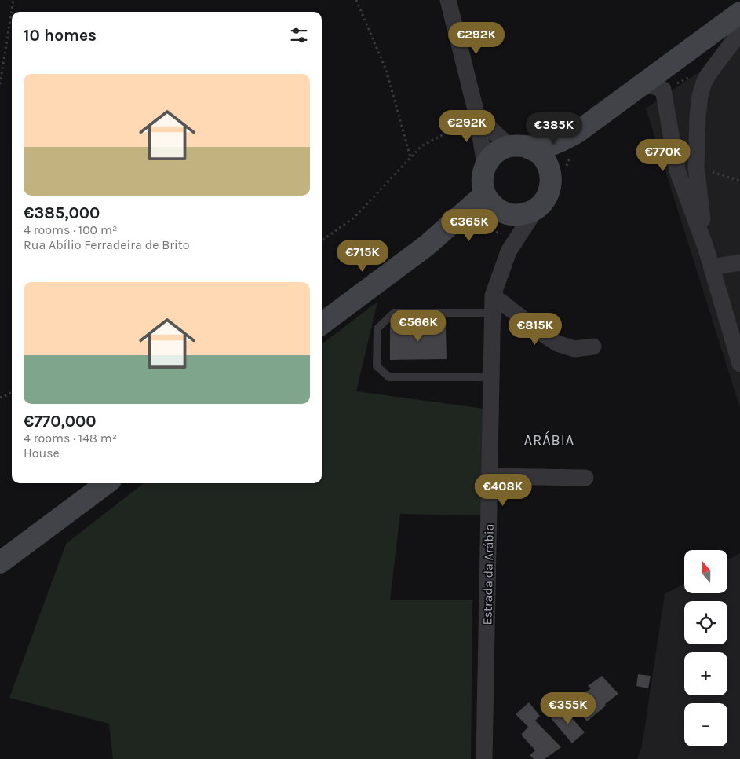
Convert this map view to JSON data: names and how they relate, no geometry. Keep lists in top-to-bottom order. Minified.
{"streets":{"street":["Estrada da Arábia"]},"districts":["ARÁBIA"],"north":"top","page":{"heading":"10 homes","price":["€292K","€292K","€385K","€770K","€365K","€715K","€566K","€815K","€408K","€355K"],"list":[{"name":"€385,000","note":"4 rooms · 100 m² · Rua Abílio Ferradeira de Brito"},{"name":"€770,000","note":"4 rooms · 148 m² · House"}],"map_buttons":["+","−"]}}
